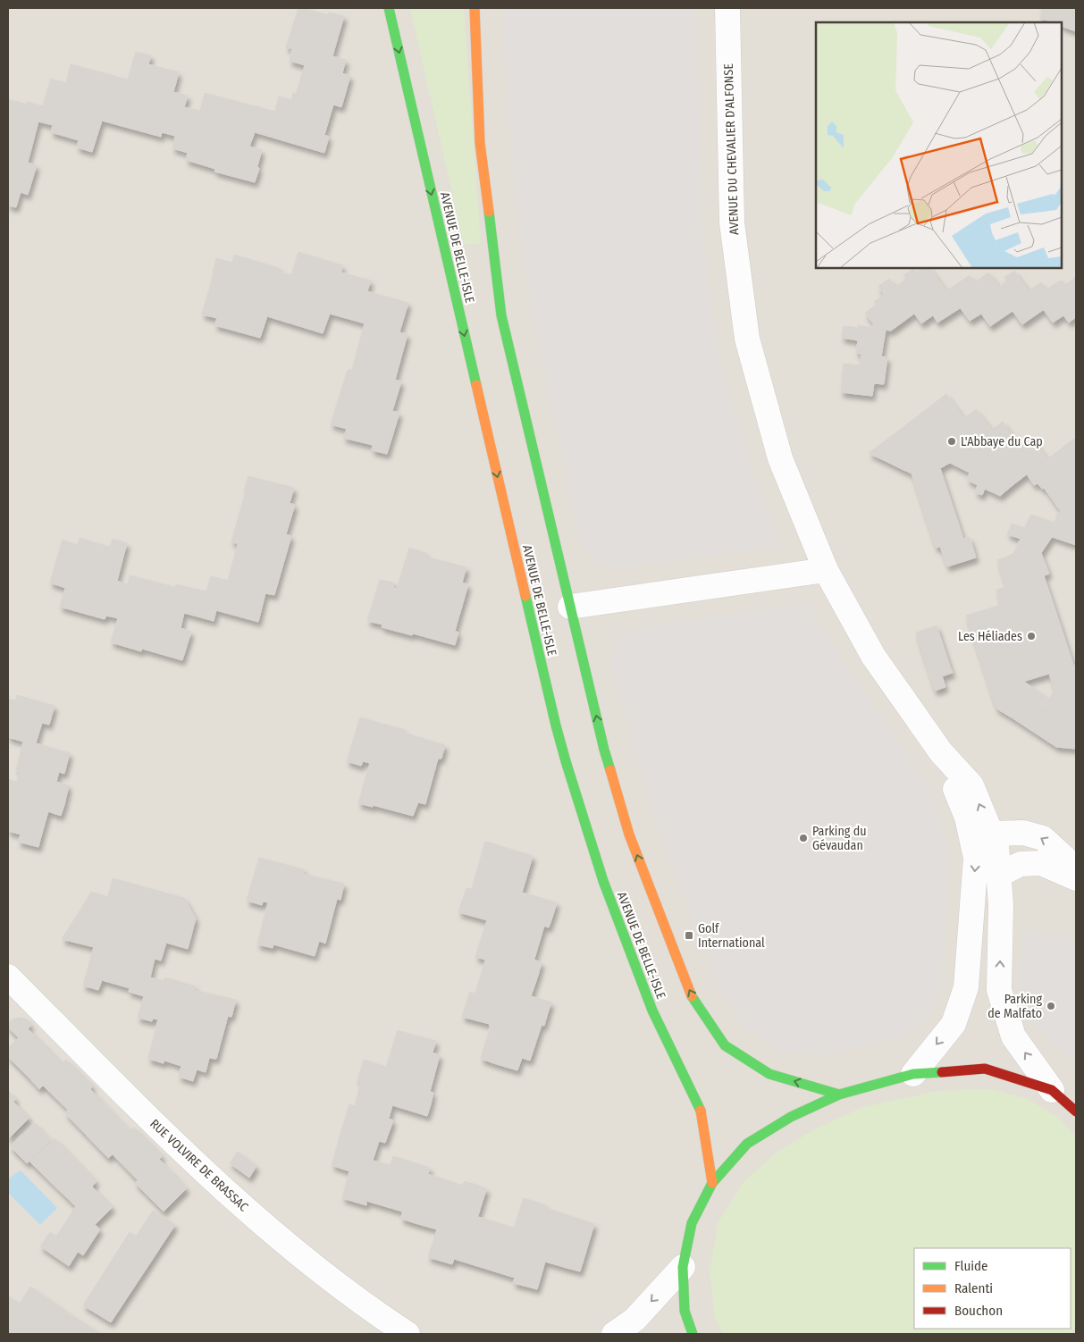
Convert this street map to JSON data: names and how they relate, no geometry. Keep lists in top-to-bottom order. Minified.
{"streets":{"street":["AVENUE DU CHEVALIER D'ALFONSE","AVENUE DE BELLE-ISLE","RUE VOLVIRE DE BRASSAC"]},"places":{"other":["L'Abbaye du Cap","Les Héliades","Parking du Gévaudan","Parking de Malfato"],"transit":["Golf International"]},"legend":["Fluide","Ralenti","Bouchon"]}
